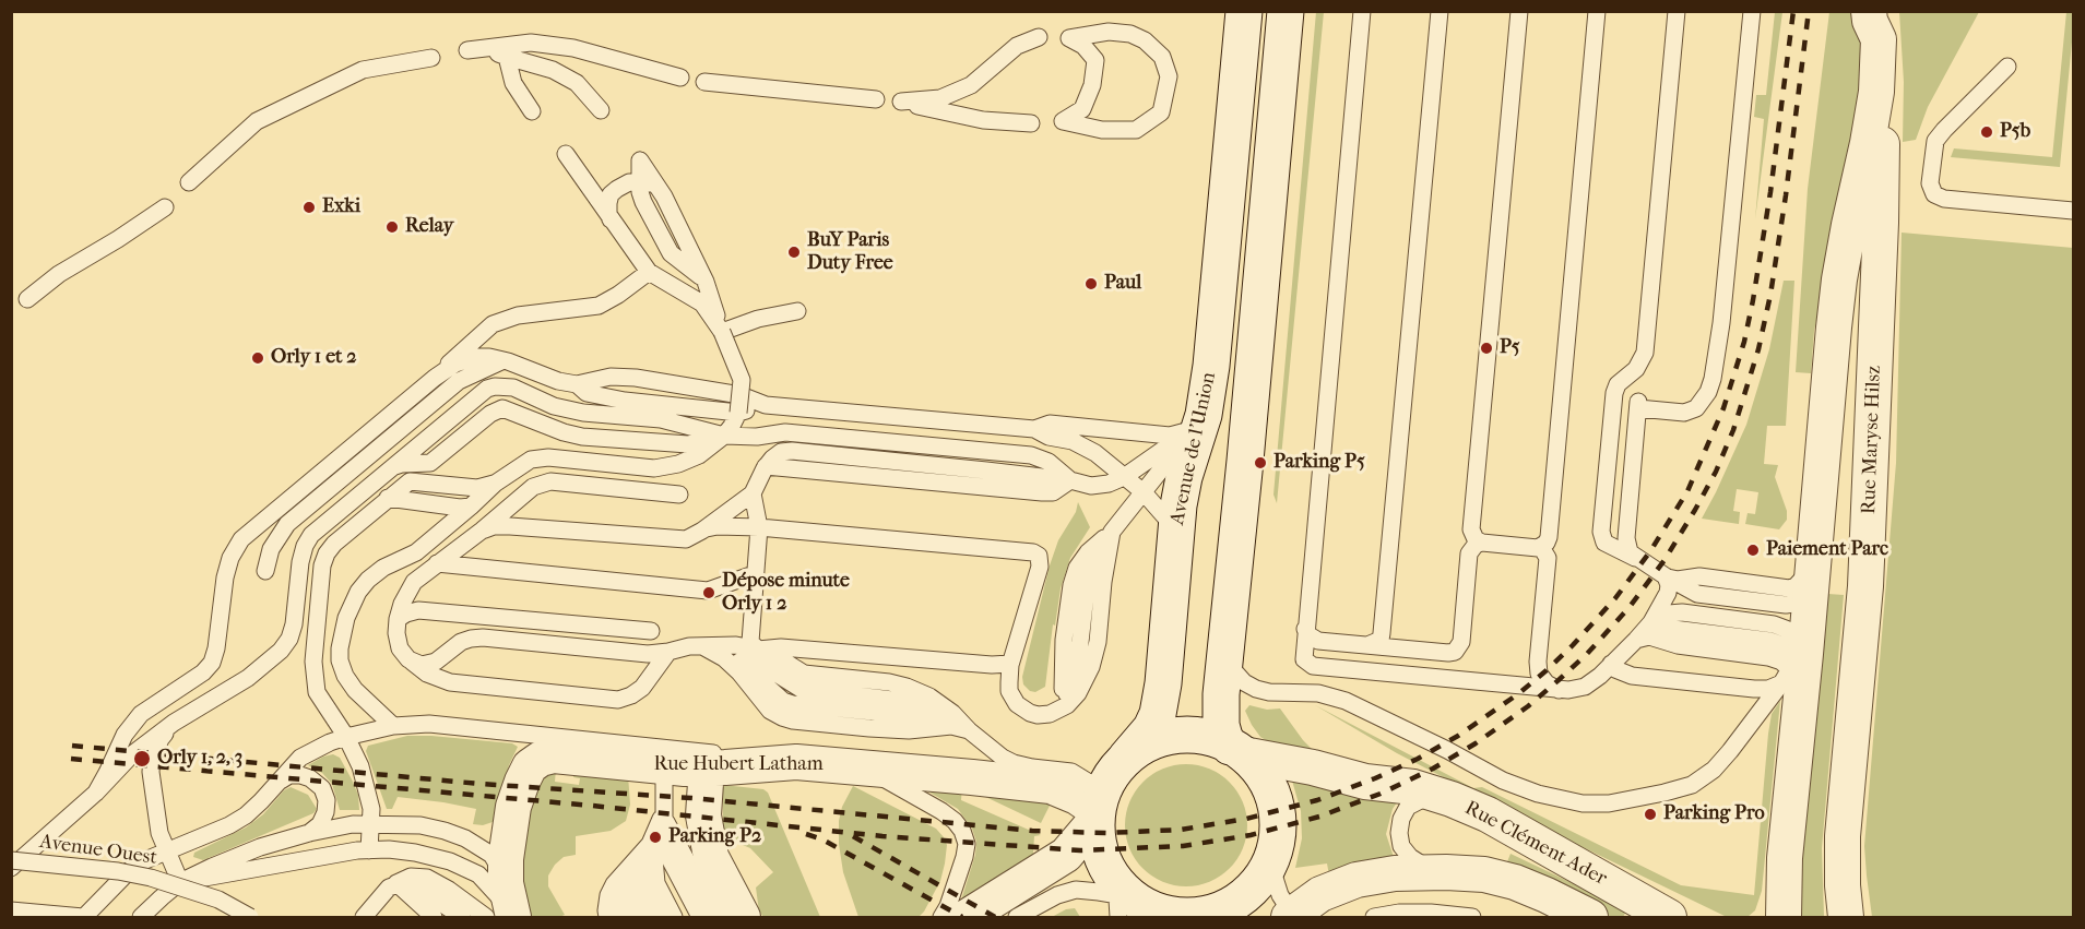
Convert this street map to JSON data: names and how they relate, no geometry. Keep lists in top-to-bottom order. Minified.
{"streets":{"street":["Rue Maryse Hilsz","Avenue de l'Union","Rue Hubert Latham","Rue Clément Ader"],"lane":["Avenue Ouest"]},"crossings":[["Avenue de l'Union","Rue Hubert Latham"],["Avenue de l'Union","Rue Clément Ader"],["Rue Hubert Latham","Rue Clément Ader"]],"places":["P5b","Exki","Relay","BuY Paris Duty Free","Paul","P5","Orly 1 et 2","Parking P5","Paiement Parc","Dépose minute Orly 1 2","Orly 1, 2, 3","Parking Pro","Parking P2"]}
